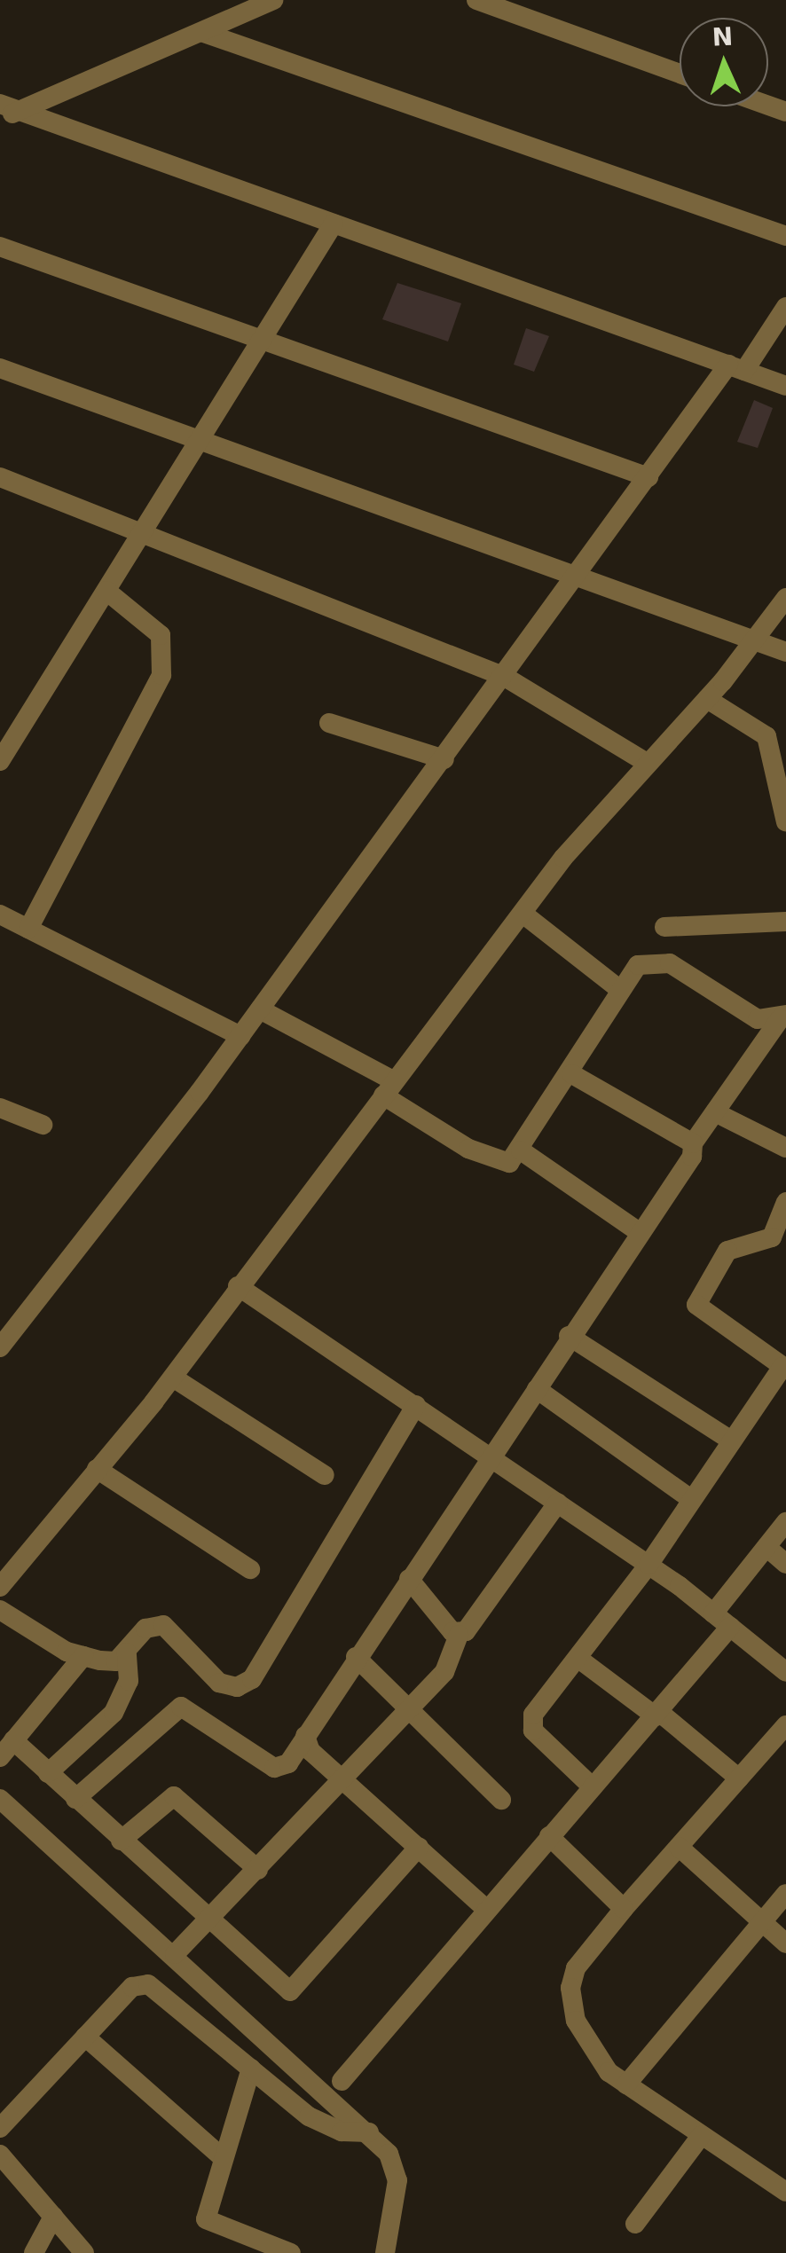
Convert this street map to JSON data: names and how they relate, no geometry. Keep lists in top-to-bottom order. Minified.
{"north":"top"}
